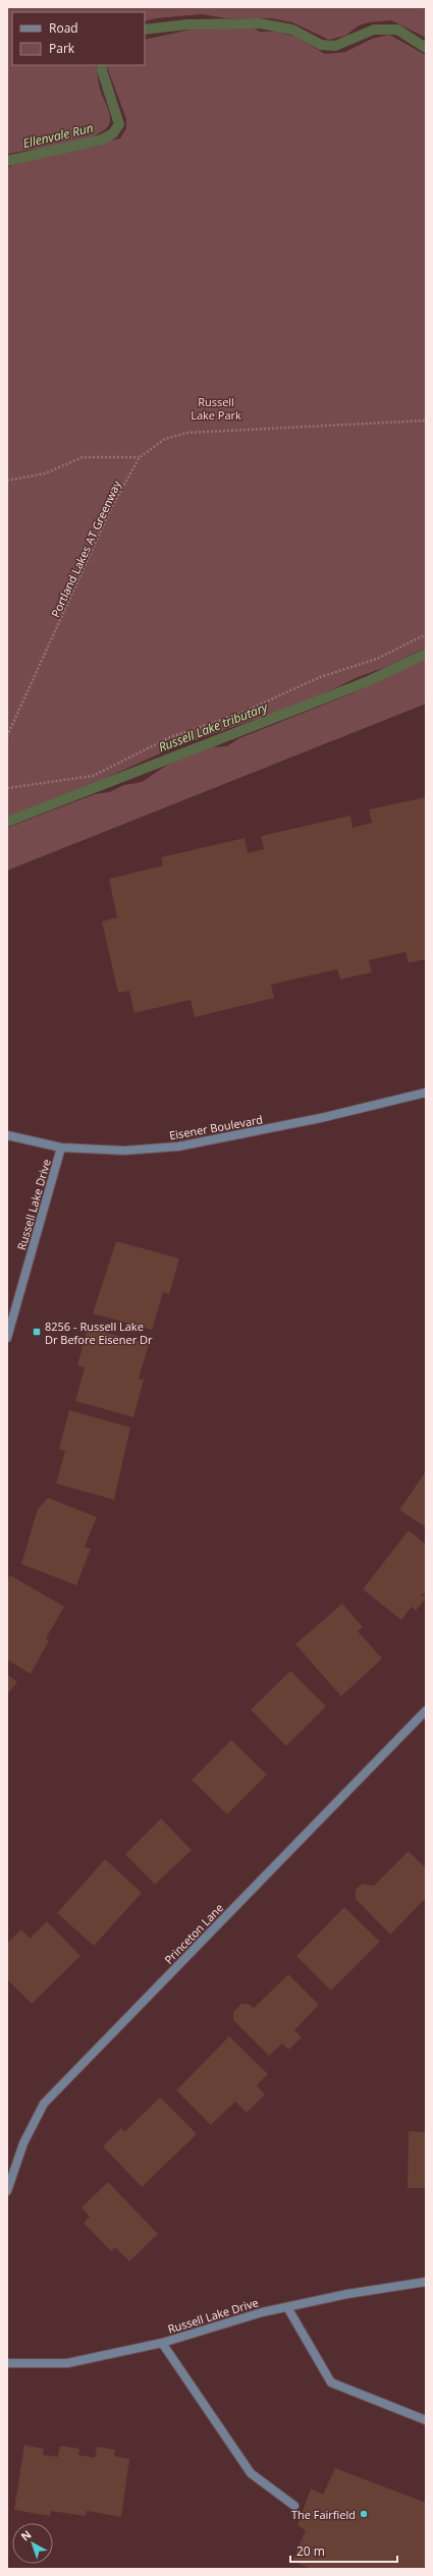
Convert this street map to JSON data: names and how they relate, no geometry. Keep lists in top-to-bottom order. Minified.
{"streets":{"street":["Eisener Boulevard","Russell Lake Drive","Princeton Lane"],"path":["Portland Lakes AT Greenway"]},"crossings":[["Eisener Boulevard","Russell Lake Drive"]],"water":["Ellenvale Run","Russell Lake tributary"],"parks":["Russell Lake Park"],"places":{"transit":["8256 - Russell Lake Dr Before Eisener Dr"],"other":["The Fairfield"]},"legend":["Road","Park"],"scale_bar":"20 m","north":"top left"}
